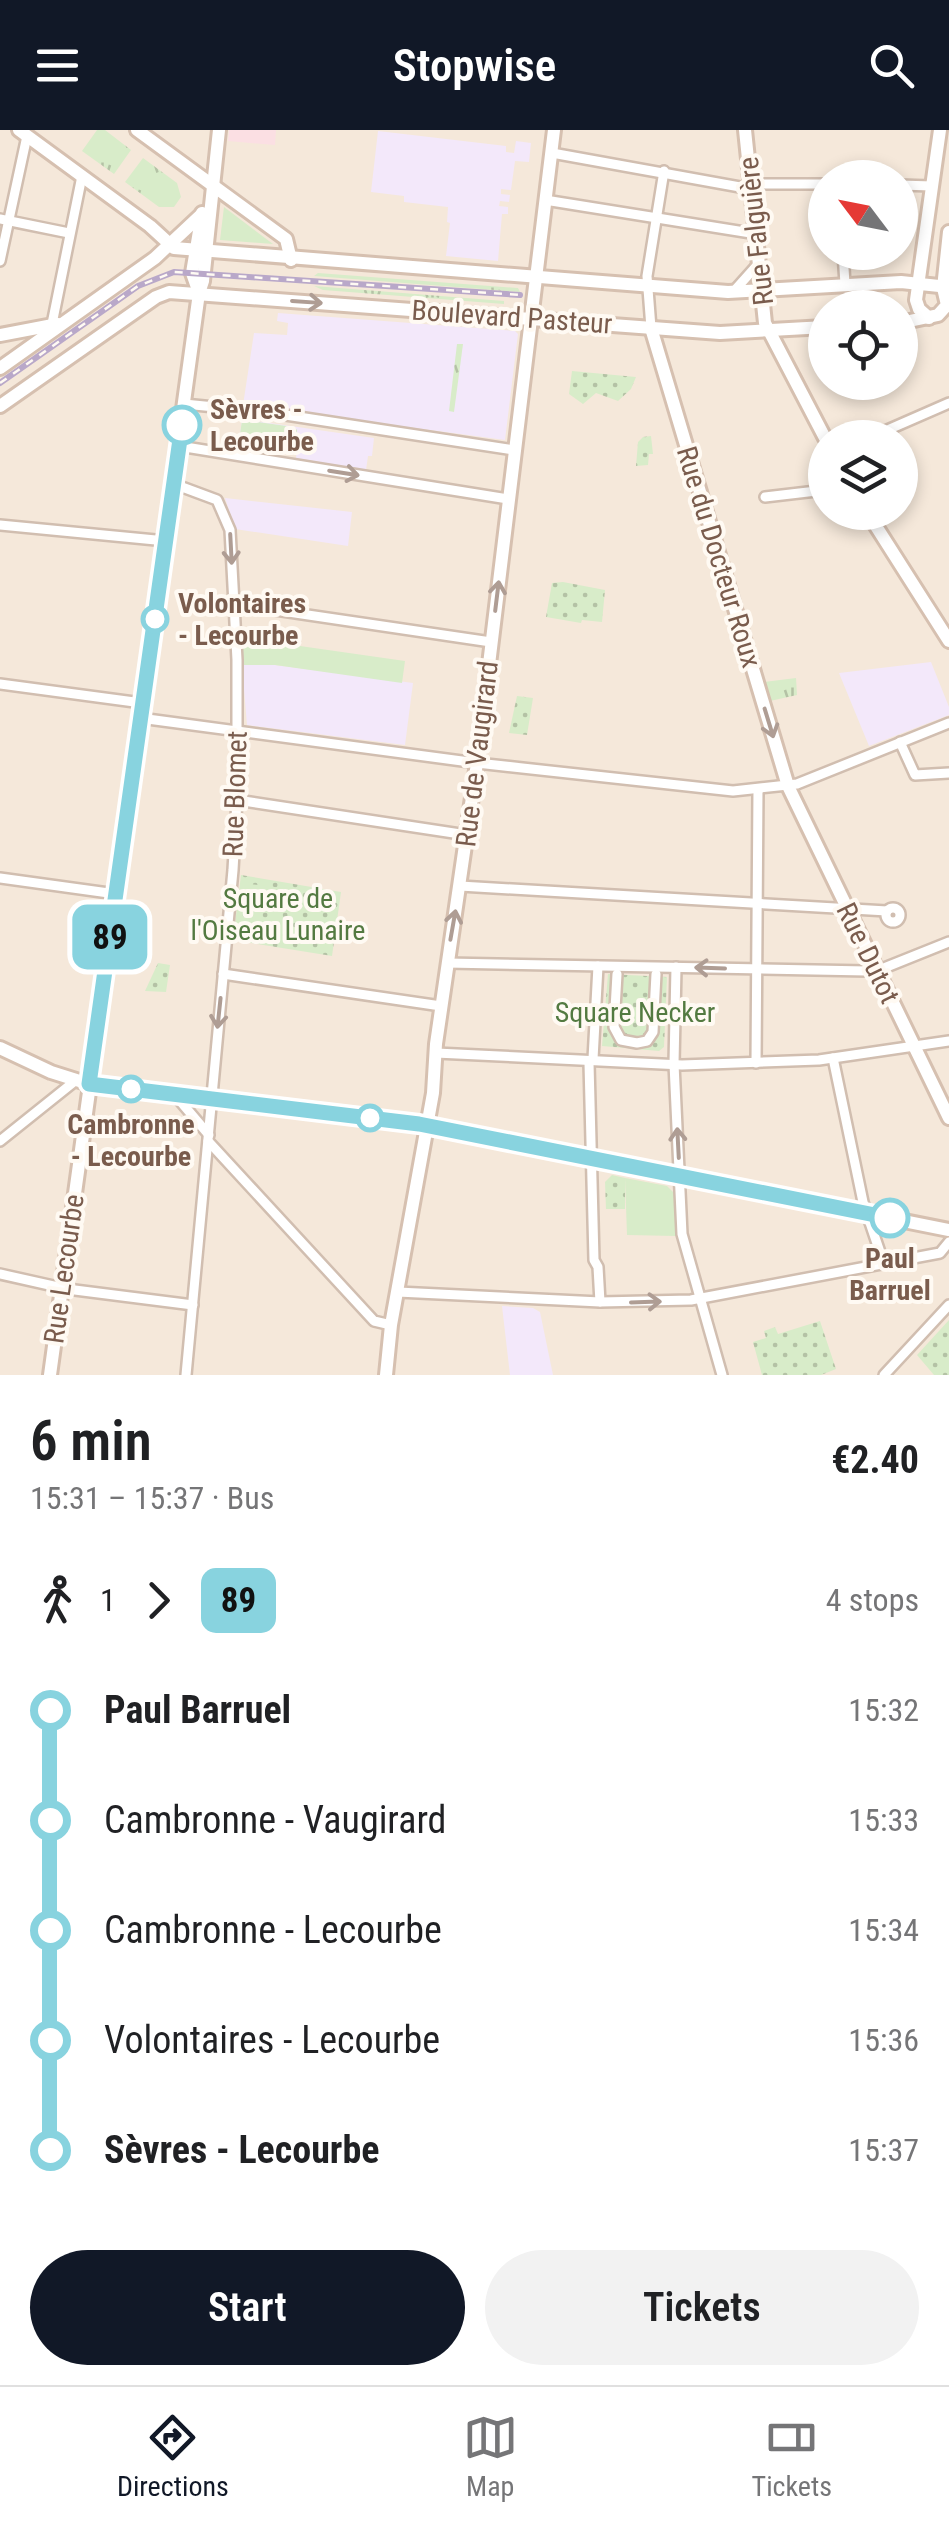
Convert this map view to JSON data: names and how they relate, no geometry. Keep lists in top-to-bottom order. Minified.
{"streets":{"main road":["Rue Falguière","Boulevard Pasteur","Rue du Docteur Roux","Rue de Vaugirard","Rue Dutot","Rue Lecourbe"],"street":["Rue Blomet"]},"crossings":[["Rue Falguière","Boulevard Pasteur"],["Boulevard Pasteur","Rue du Docteur Roux"],["Boulevard Pasteur","Rue de Vaugirard"],["Boulevard Pasteur","Rue Lecourbe"],["Rue du Docteur Roux","Rue Dutot"],["Rue Blomet","Rue Lecourbe"]],"one_way":["Rue du Docteur Roux"],"parks":["Square de l'Oiseau Lunaire","Square Necker"],"places":["Sèvres - Lecourbe","Volontaires - Lecourbe","Cambronne - Lecourbe","Paul Barruel"],"lines":["bus line 89"],"north":"top left","page":{"header":"Stopwise","on_map":"89","heading":["6 min","15:31 – 15:37 · Bus","€2.40"],"legs":["1","89","4 stops"],"list":[{"name":"Paul Barruel","value":"15:32"},{"name":"Cambronne - Vaugirard","value":"15:33"},{"name":"Cambronne - Lecourbe","value":"15:34"},{"name":"Volontaires - Lecourbe","value":"15:36"},{"name":"Sèvres - Lecourbe","value":"15:37"}],"buttons":["Start","Tickets"],"tabs":["Directions","Map","Tickets"]}}
